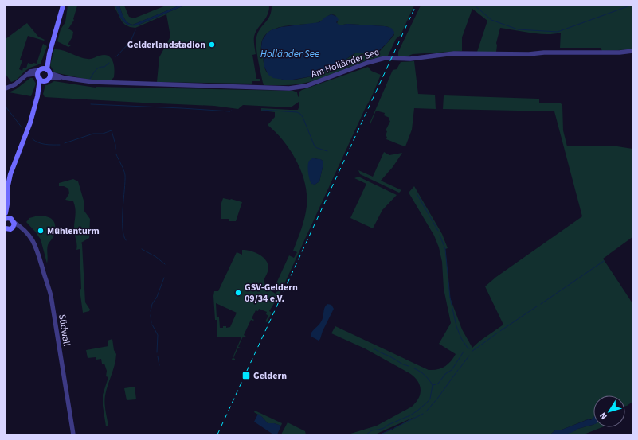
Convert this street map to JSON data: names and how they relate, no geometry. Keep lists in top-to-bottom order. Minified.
{"streets":{"street":["Am Holländer See","Südwall"]},"water":["Holländer See"],"places":{"other":["Gelderlandstadion","Mühlenturm","GSV-Geldern 09/34 e.V."],"transit":["Geldern"]},"north":"bottom left"}
